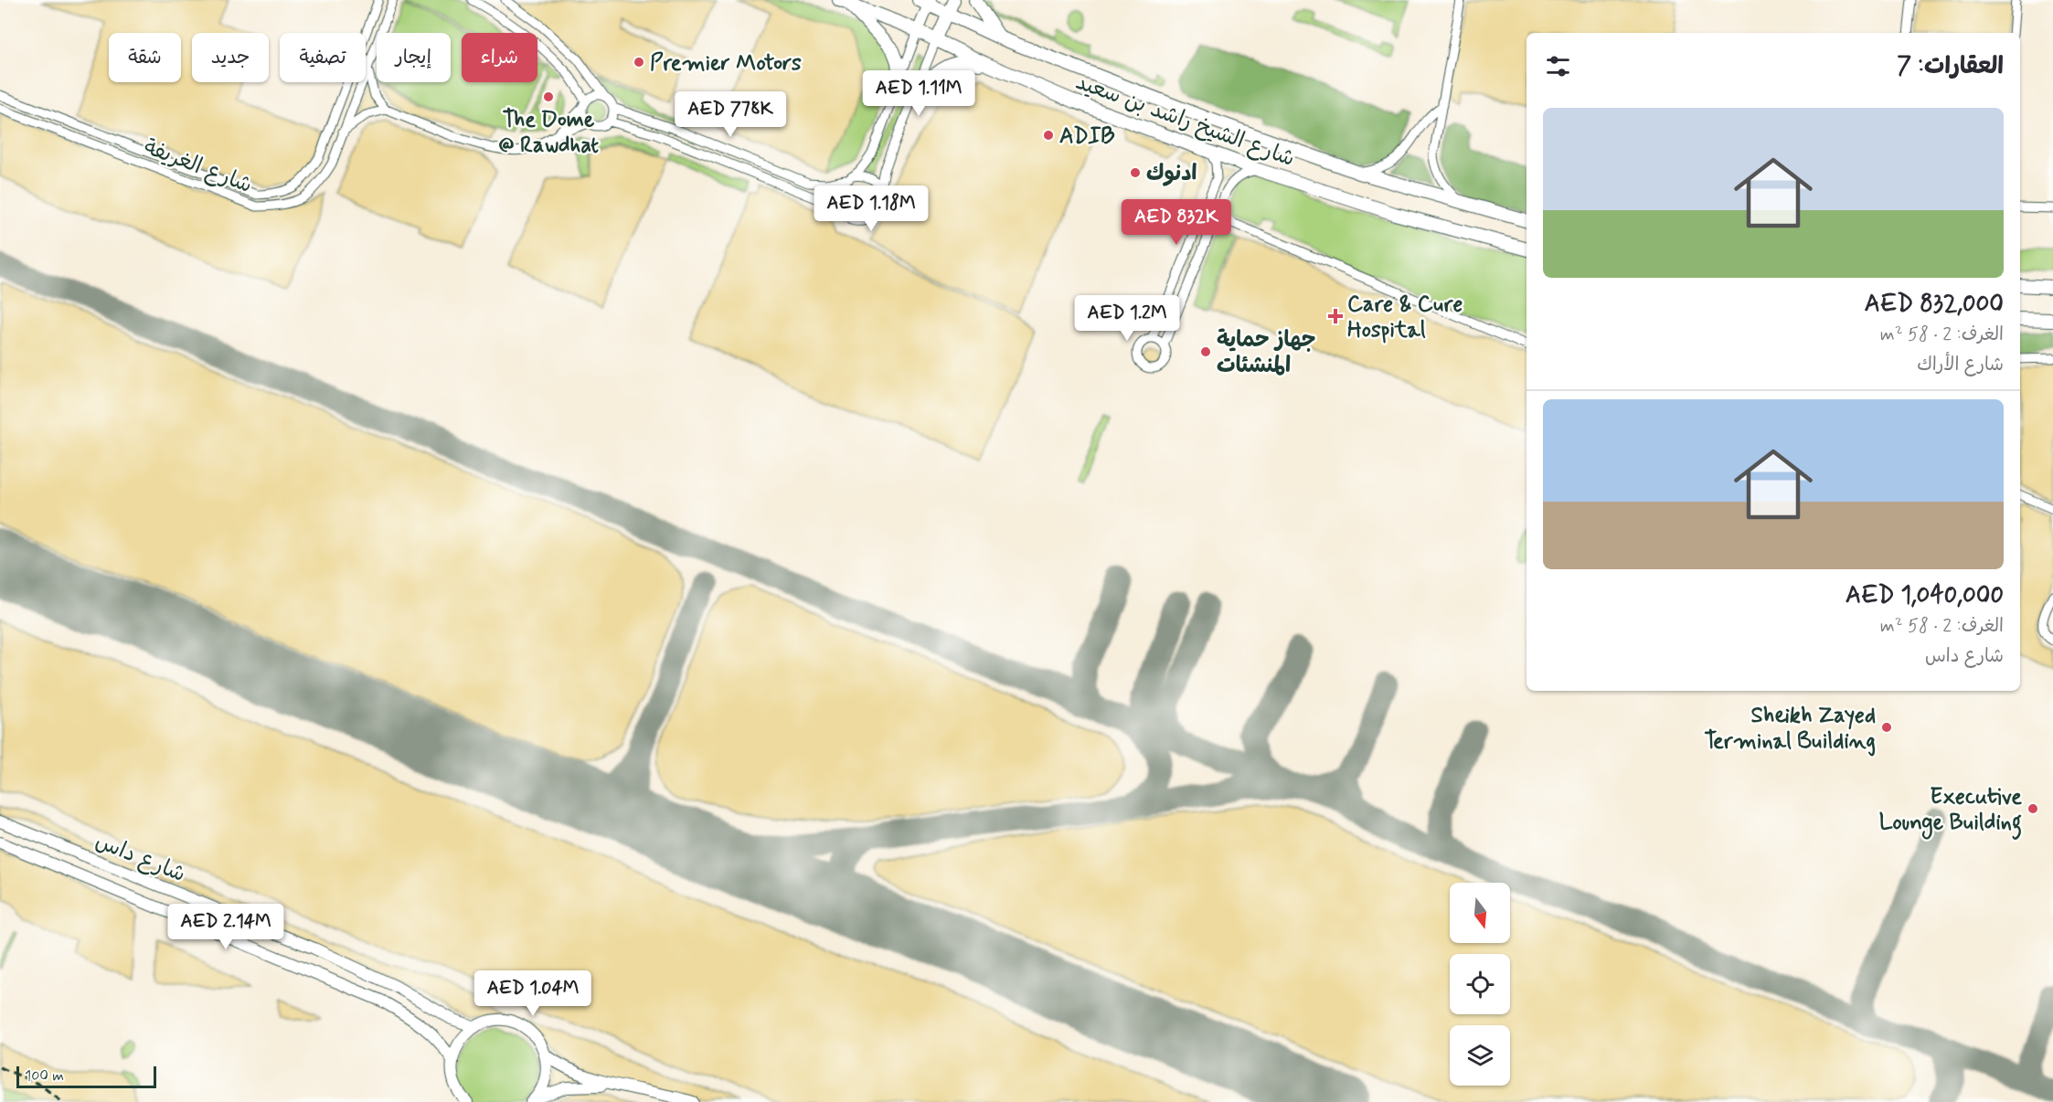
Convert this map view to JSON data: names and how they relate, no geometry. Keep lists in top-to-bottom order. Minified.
{"streets":{"main road":["شارع الشيخ راشد بن سعيد"],"street":["شارع الغريفة","شارع داس"]},"places":{"other":["Premier Motors","The Dome @ Rawdhat","ADIB","ادنوك","جهاز حماية المنشئات","Sheikh Zayed Terminal Building","Executive Lounge Building"],"health":["Care & Cure Hospital"]},"scale_bar":"100 m","north":"bottom","page":{"chip":["شراء","إيجار","تصفية","جديد","شقة"],"heading":"العقارات: 7","price":["AED 1.11M","AED 778K","AED 1.18M","AED 832K","AED 1.2M","AED 2.14M","AED 1.04M"],"list":[{"name":"AED 832,000","note":"الغرف: 2 · 58 m² · شارع الأراك"},{"name":"AED 1,040,000","note":"الغرف: 2 · 58 m² · شارع داس"}],"scale":"100 m"}}
